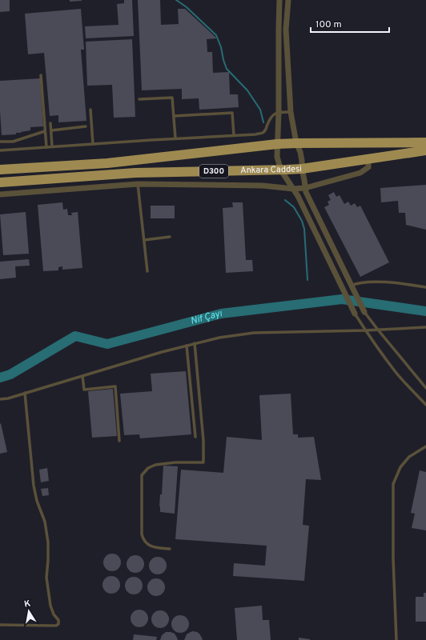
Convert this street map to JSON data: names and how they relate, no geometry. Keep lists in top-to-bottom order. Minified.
{"streets":{"highway":["Ankara Caddesi","D300"]},"water":["Nif Çayı"],"scale_bar":"100 m","north":"top"}
